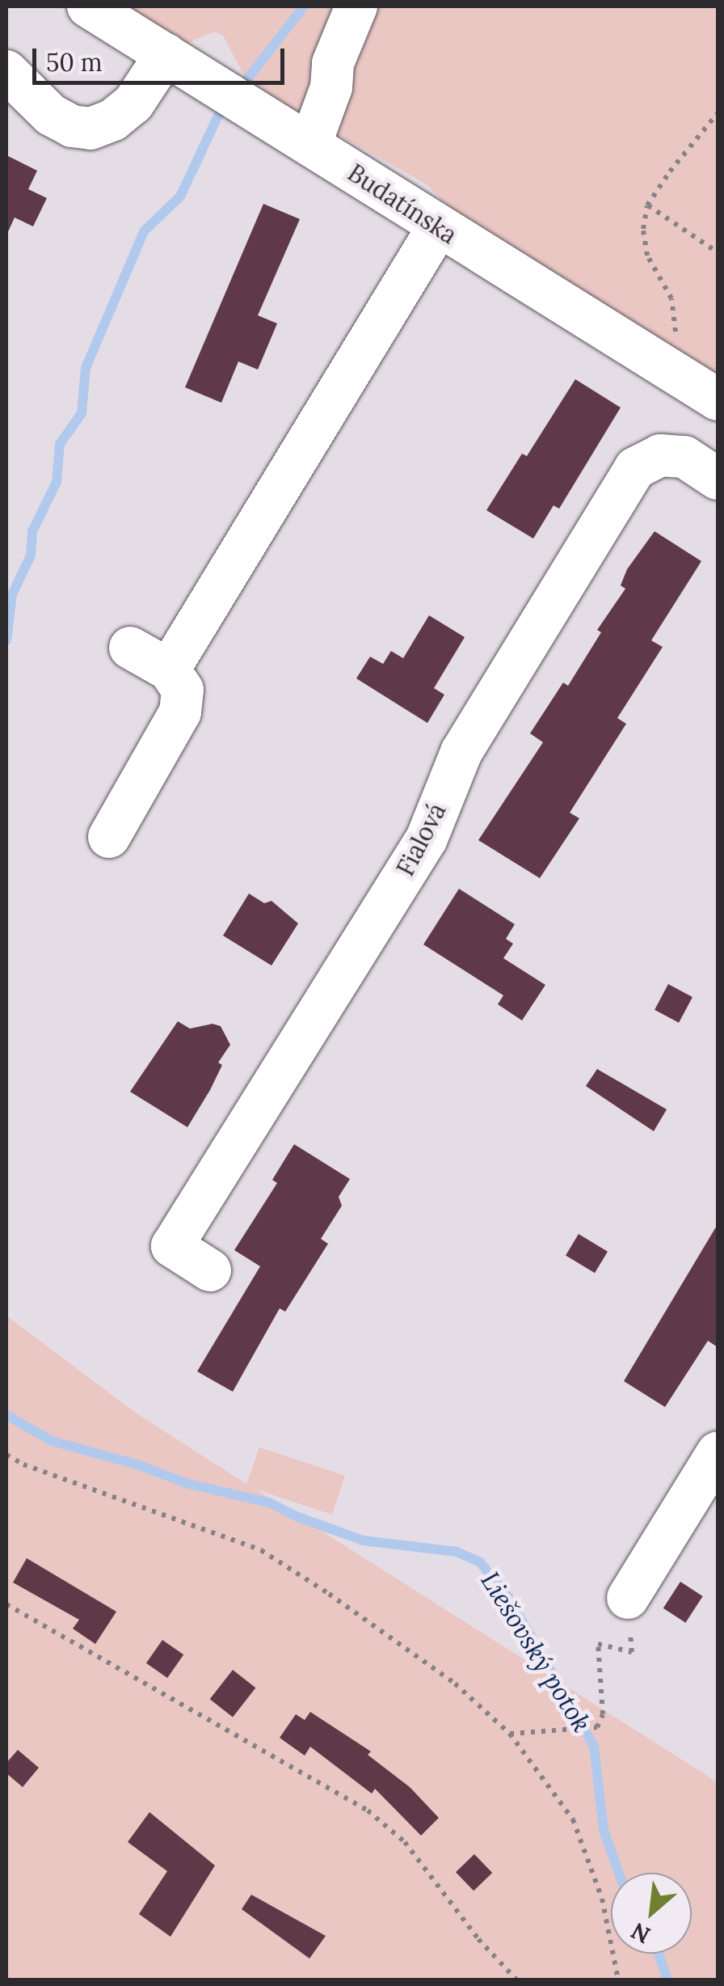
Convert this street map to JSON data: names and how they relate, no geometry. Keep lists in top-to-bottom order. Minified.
{"streets":{"street":["Budatínska","Fialová"]},"water":["Liešovský potok"],"scale_bar":"50 m","north":"bottom left"}
